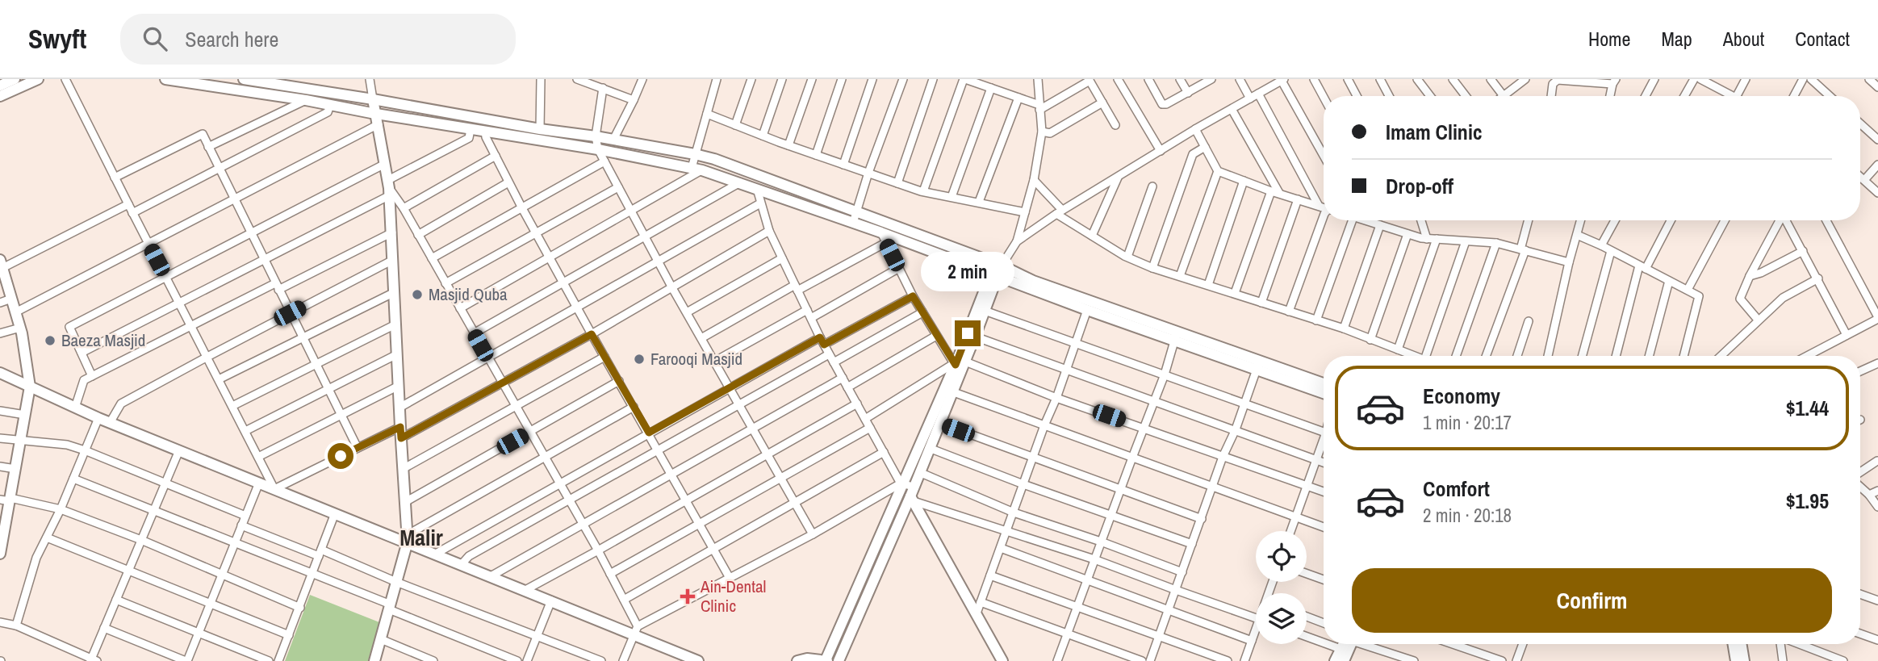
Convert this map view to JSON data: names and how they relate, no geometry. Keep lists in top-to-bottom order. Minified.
{"districts":["Malir"],"places":{"other":["Masjid Quba","Baeza Masjid","Farooqi Masjid"],"health":["Ain-Dental Clinic"]},"page":{"header":"Swyft","search":"Search here","nav":["Home","Map","About","Contact"],"banner":["Imam Clinic","Drop-off"],"bubble":"2 min","list":[{"name":"Economy","note":"1 min · 20:17","value":"$1.44"},{"name":"Comfort","note":"2 min · 20:18","value":"$1.95"}],"buttons":"Confirm"}}
